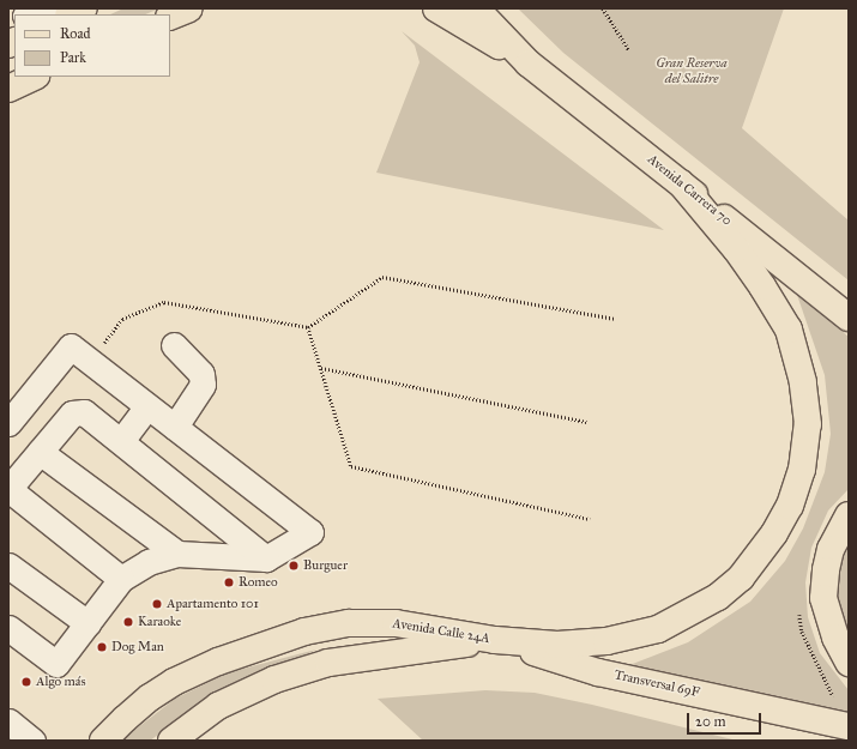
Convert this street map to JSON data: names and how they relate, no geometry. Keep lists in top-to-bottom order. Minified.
{"streets":{"main road":["Avenida Carrera 70","Avenida Calle 24A","Transversal 69F"]},"crossings":[["Avenida Calle 24A","Transversal 69F"]],"parks":["Gran Reserva del Salitre"],"places":["Burguer","Romeo","Apartamento 101","Karaoke","Dog Man","Algo más"],"legend":["Road","Park"],"scale_bar":"20 m"}
